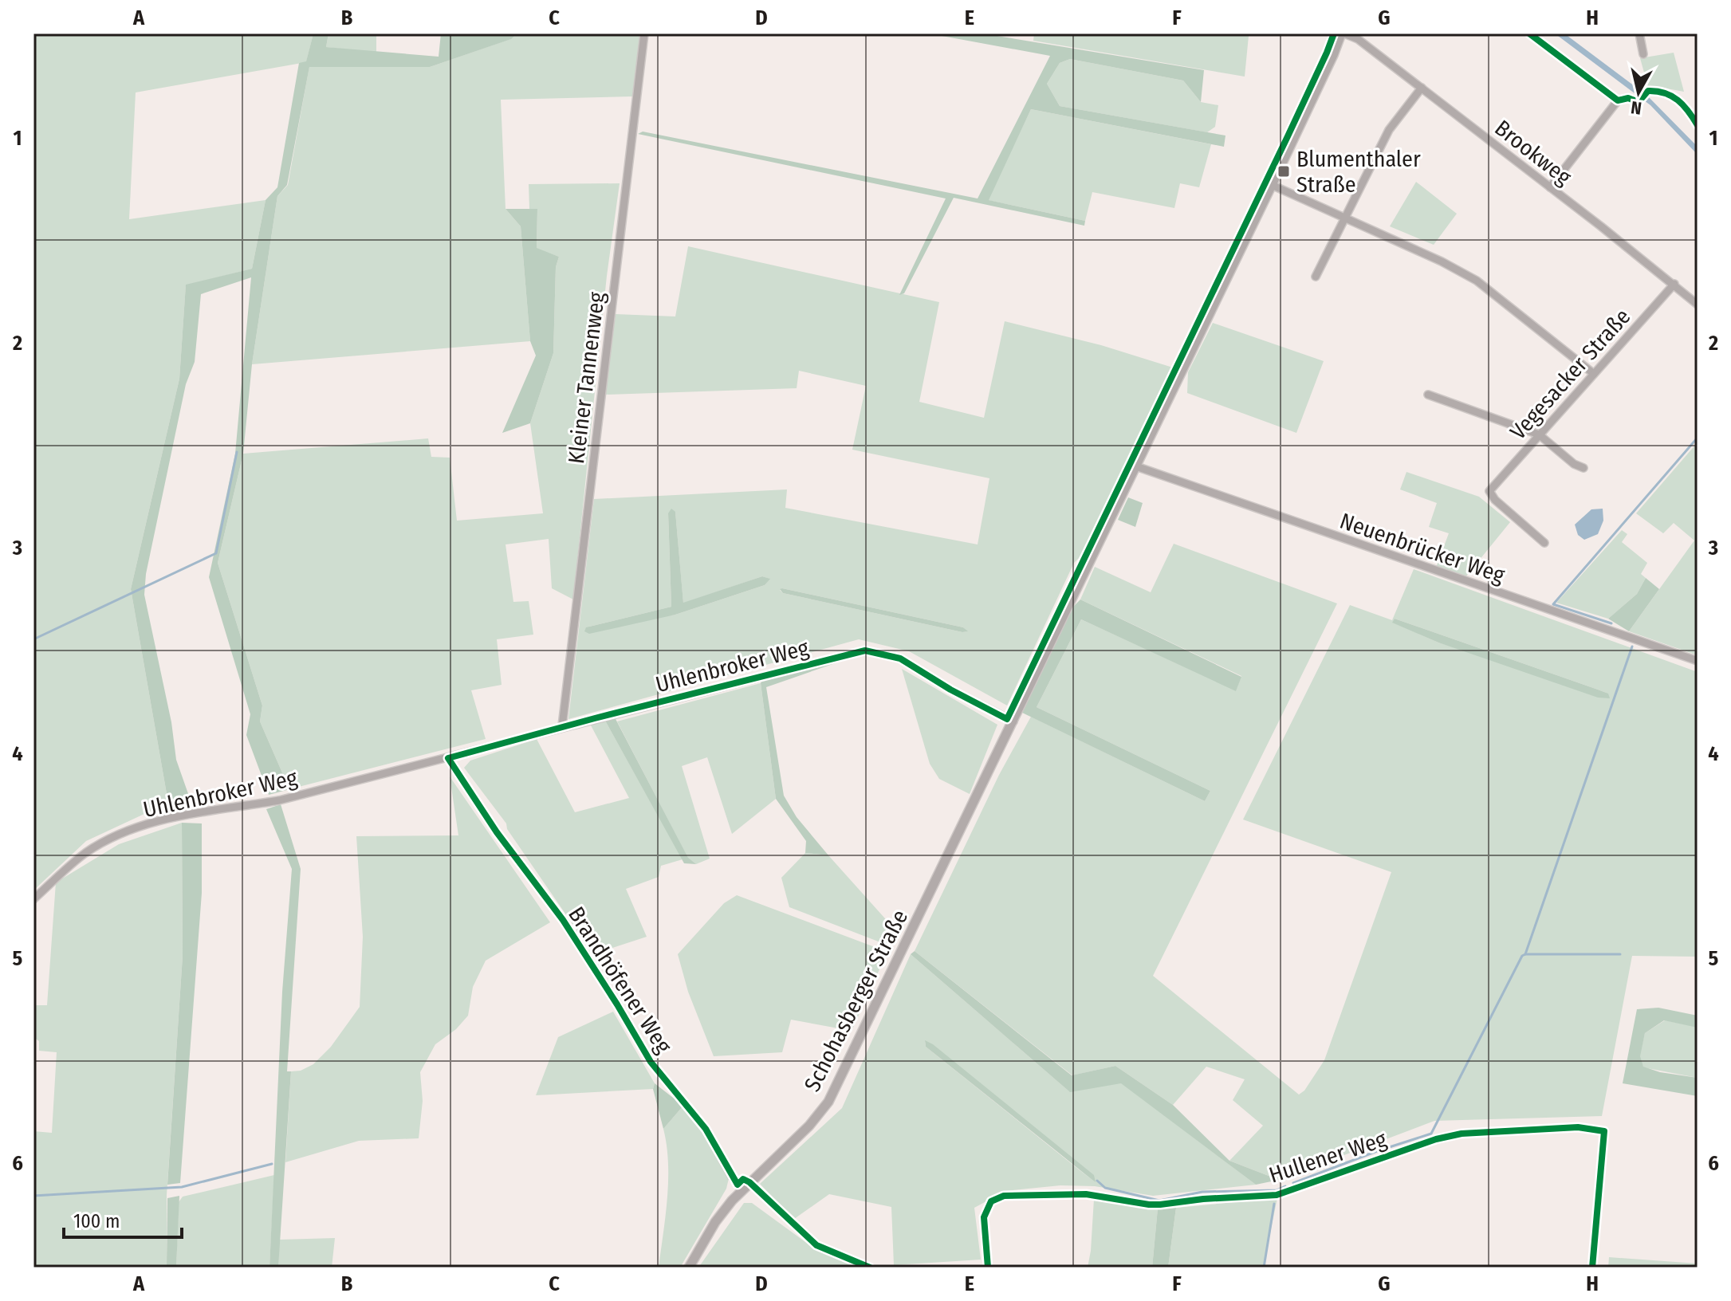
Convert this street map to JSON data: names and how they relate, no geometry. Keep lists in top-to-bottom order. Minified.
{"streets":{"street":["Brookweg","Vegesacker Straße","Kleiner Tannenweg","Neuenbrücker Weg","Uhlenbroker Weg","Brandhöfener Weg","Schohasberger Straße","Hullener Weg"]},"crossings":[["Brookweg","Vegesacker Straße"],["Brookweg","Schohasberger Straße"],["Kleiner Tannenweg","Uhlenbroker Weg"],["Neuenbrücker Weg","Schohasberger Straße"],["Uhlenbroker Weg","Brandhöfener Weg"],["Uhlenbroker Weg","Schohasberger Straße"],["Brandhöfener Weg","Schohasberger Straße"]],"places":{"transit":["Blumenthaler Straße"]},"scale_bar":"100 m","north":"bottom","grid":{"columns":["A","B","C","D","E","F","G","H"],"rows":["1","2","3","4","5","6"]}}
